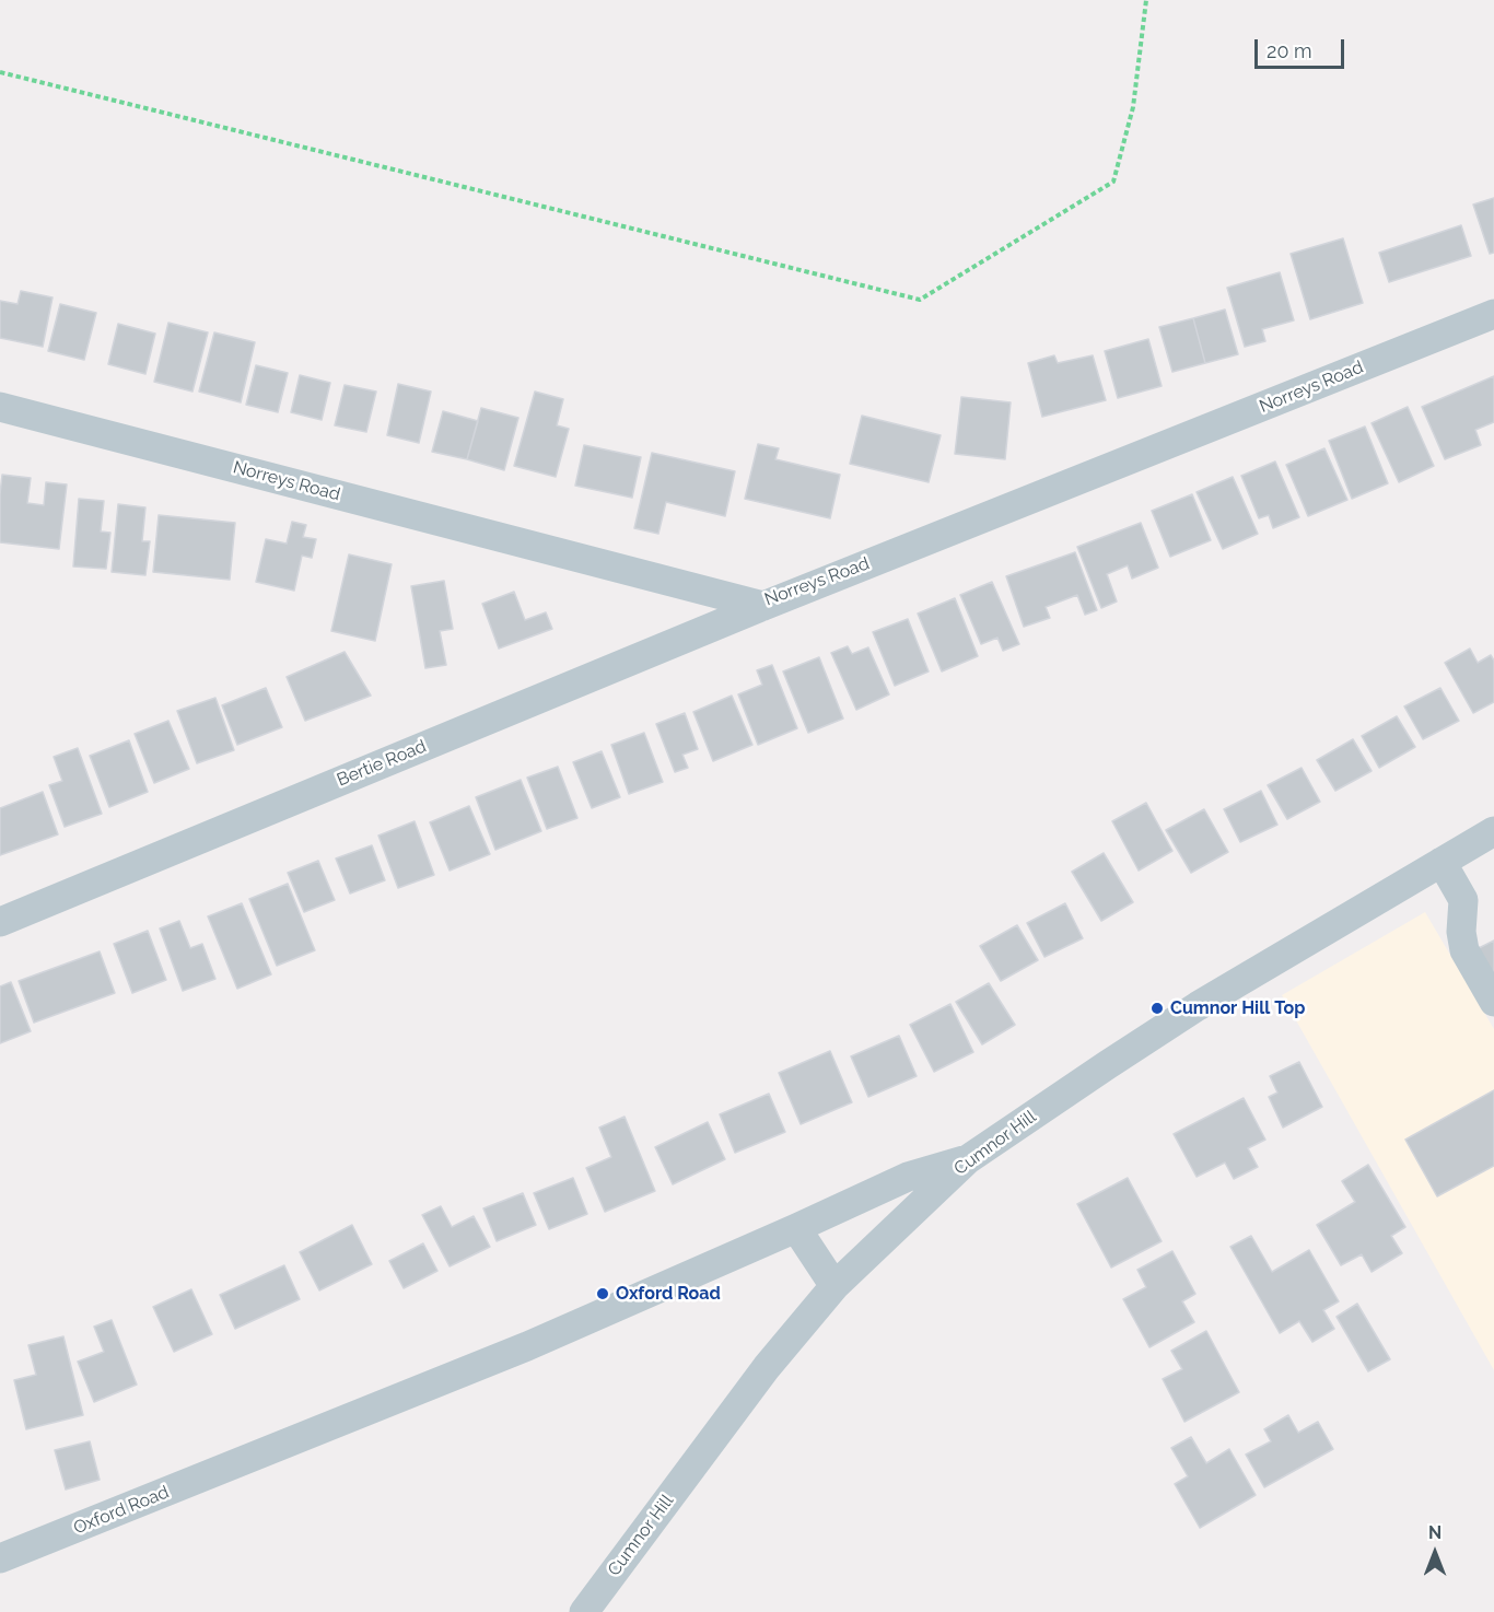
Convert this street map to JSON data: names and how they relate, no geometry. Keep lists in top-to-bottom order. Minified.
{"streets":{"street":["Norreys Road","Bertie Road","Cumnor Hill","Oxford Road"]},"crossings":[["Norreys Road","Bertie Road"],["Cumnor Hill","Oxford Road"]],"places":["Cumnor Hill Top","Oxford Road"],"scale_bar":"20 m","north":"top"}
